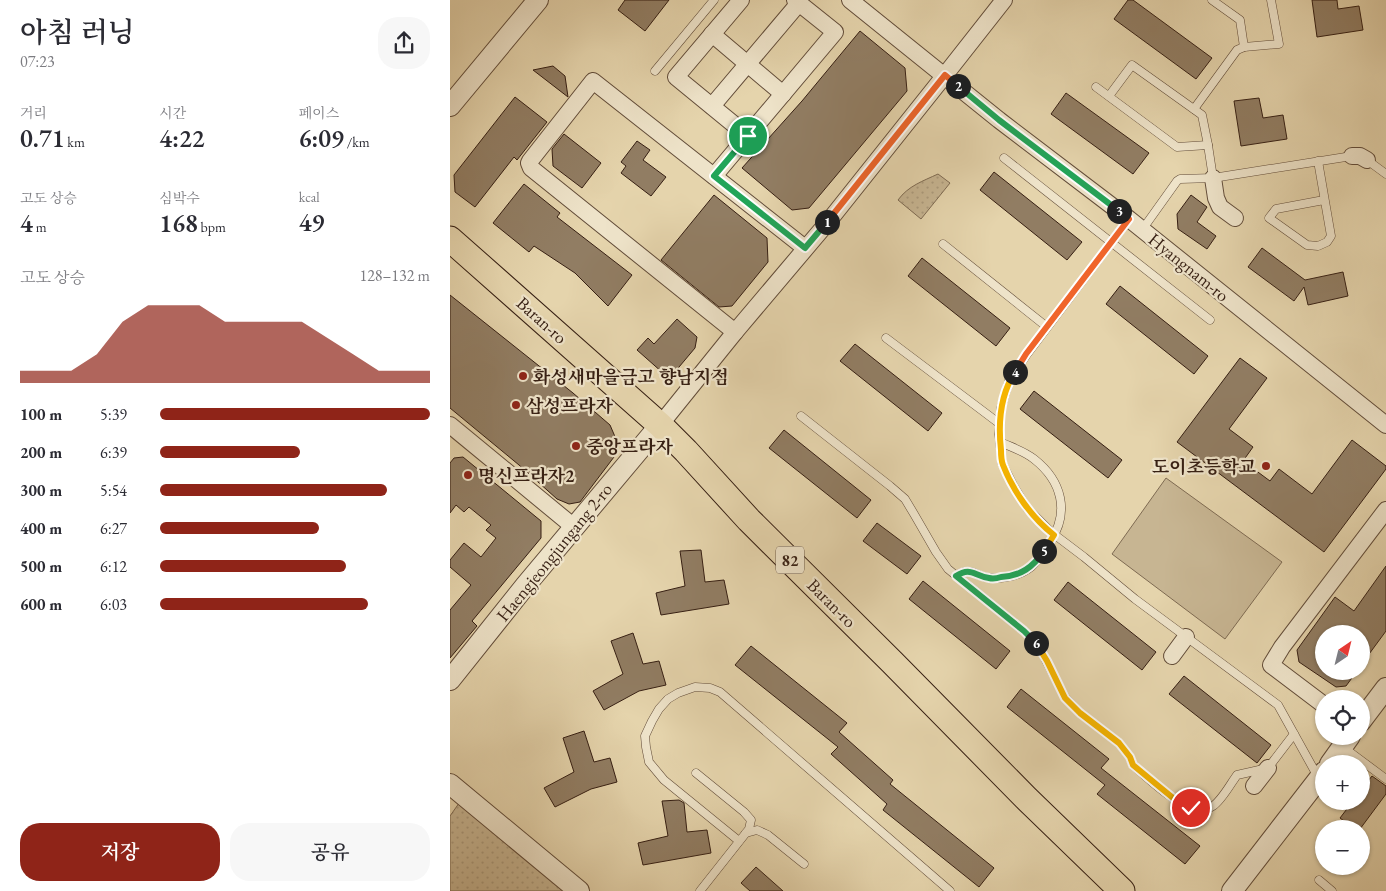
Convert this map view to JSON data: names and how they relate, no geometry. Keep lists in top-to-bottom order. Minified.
{"streets":{"main road":["Baran-ro","82"],"street":["Hyangnam-ro","Haengjeongjungang 2-ro"]},"crossings":[["Baran-ro","Haengjeongjungang 2-ro"]],"places":["화성새마을금고 향남지점","삼성프라자","중앙프라자","도이초등학교","명신프라자2"],"north":"top right","page":{"heading":["아침 러닝","07:23"],"pins":["2","3","1","4","5","6"],"stats":[["거리","0.71 km"],["시간","4:22"],["페이스","6:09 /km"],["고도 상승","4 m"],["심박수","168 bpm"],["kcal","49"]],"chart":["고도 상승","128–132 m"],"list":[{"name":"100 m","note":"5:39"},{"name":"200 m","note":"6:39"},{"name":"300 m","note":"5:54"},{"name":"400 m","note":"6:27"},{"name":"500 m","note":"6:12"},{"name":"600 m","note":"6:03"}],"map_buttons":["+","−"],"buttons":["저장","공유"]}}
